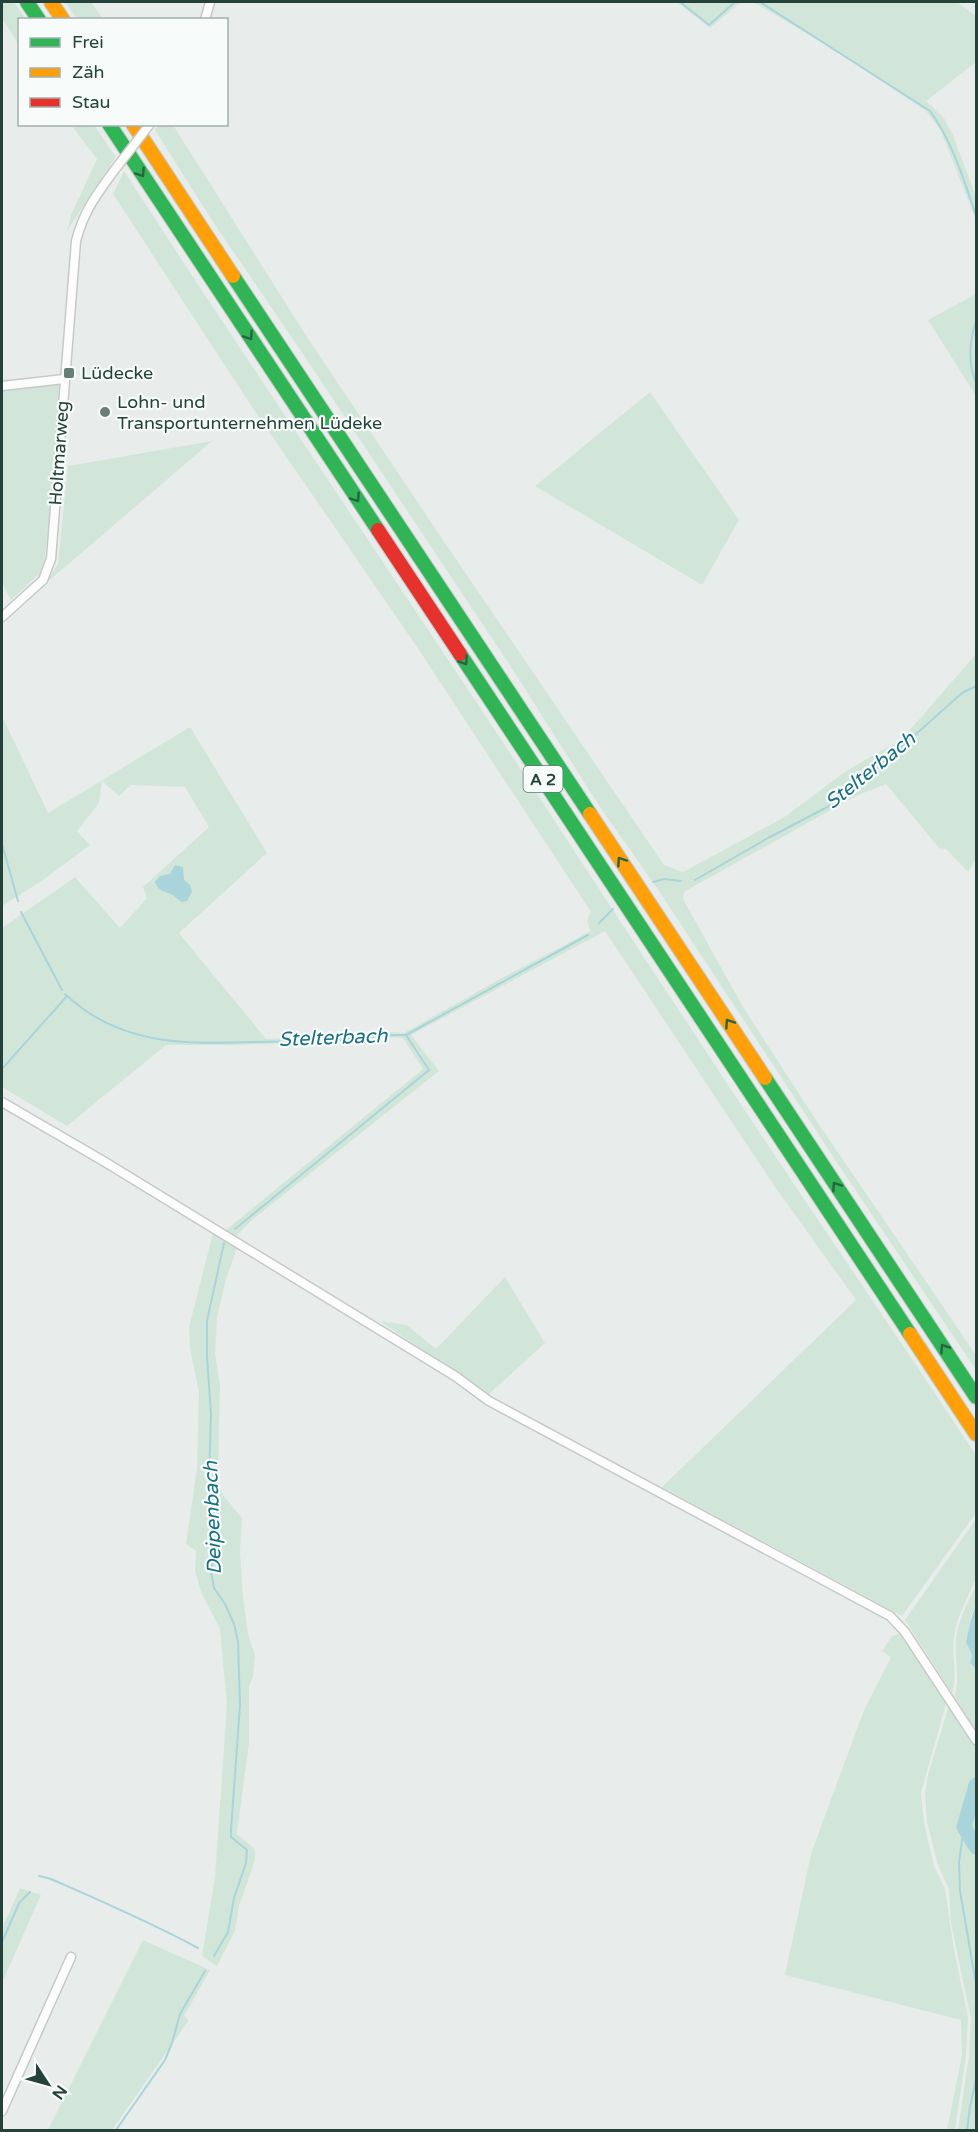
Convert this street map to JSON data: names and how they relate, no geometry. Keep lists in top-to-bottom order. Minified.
{"streets":{"highway":["A 2"],"street":["Holtmarweg"]},"water":["Stelterbach","Deipenbach"],"places":{"transit":["Lüdecke"],"other":["Lohn- und Transportunternehmen Lüdeke"]},"legend":["Frei","Zäh","Stau"],"north":"bottom right"}
